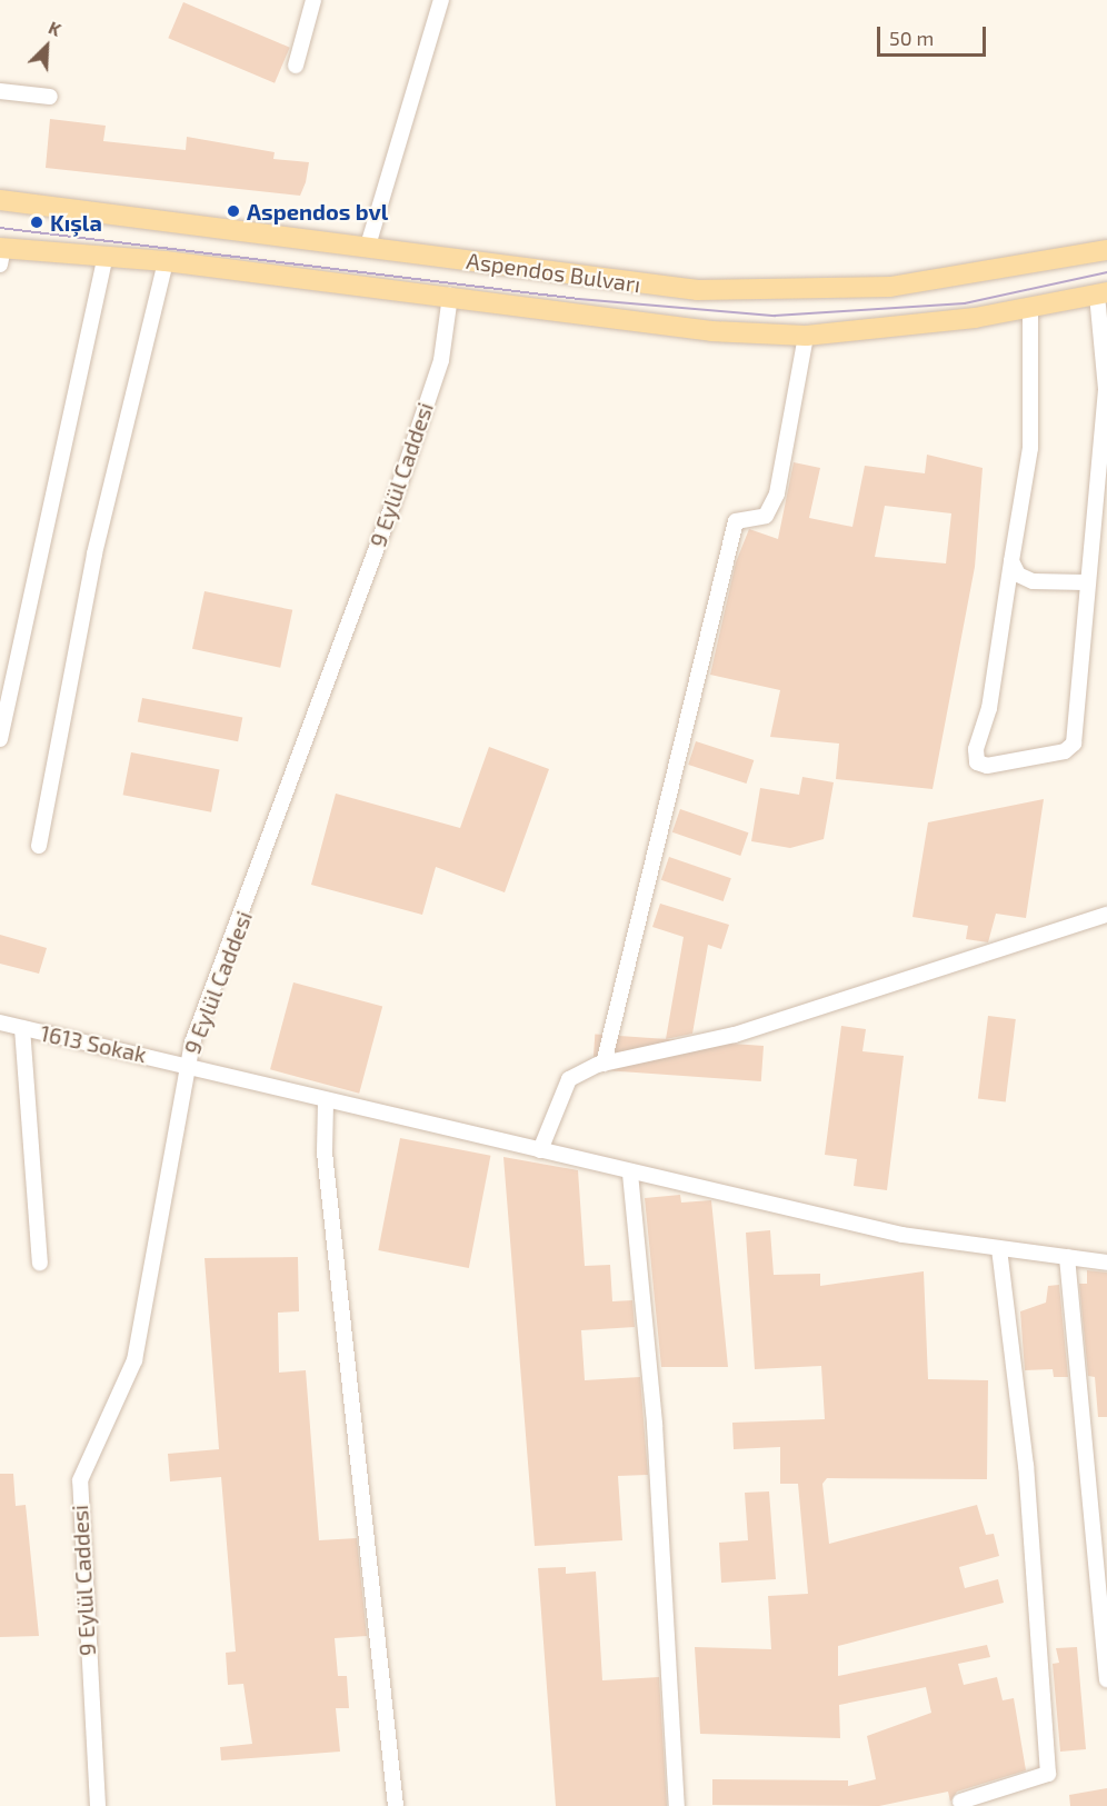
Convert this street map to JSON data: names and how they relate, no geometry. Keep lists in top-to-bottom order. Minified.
{"streets":{"main road":["Aspendos Bulvarı"],"street":["9 Eylül Caddesi","1613 Sokak"]},"crossings":[["Aspendos Bulvarı","9 Eylül Caddesi"],["9 Eylül Caddesi","1613 Sokak"]],"places":["Aspendos bvl","Kışla"],"scale_bar":"50 m","north":"top right"}
